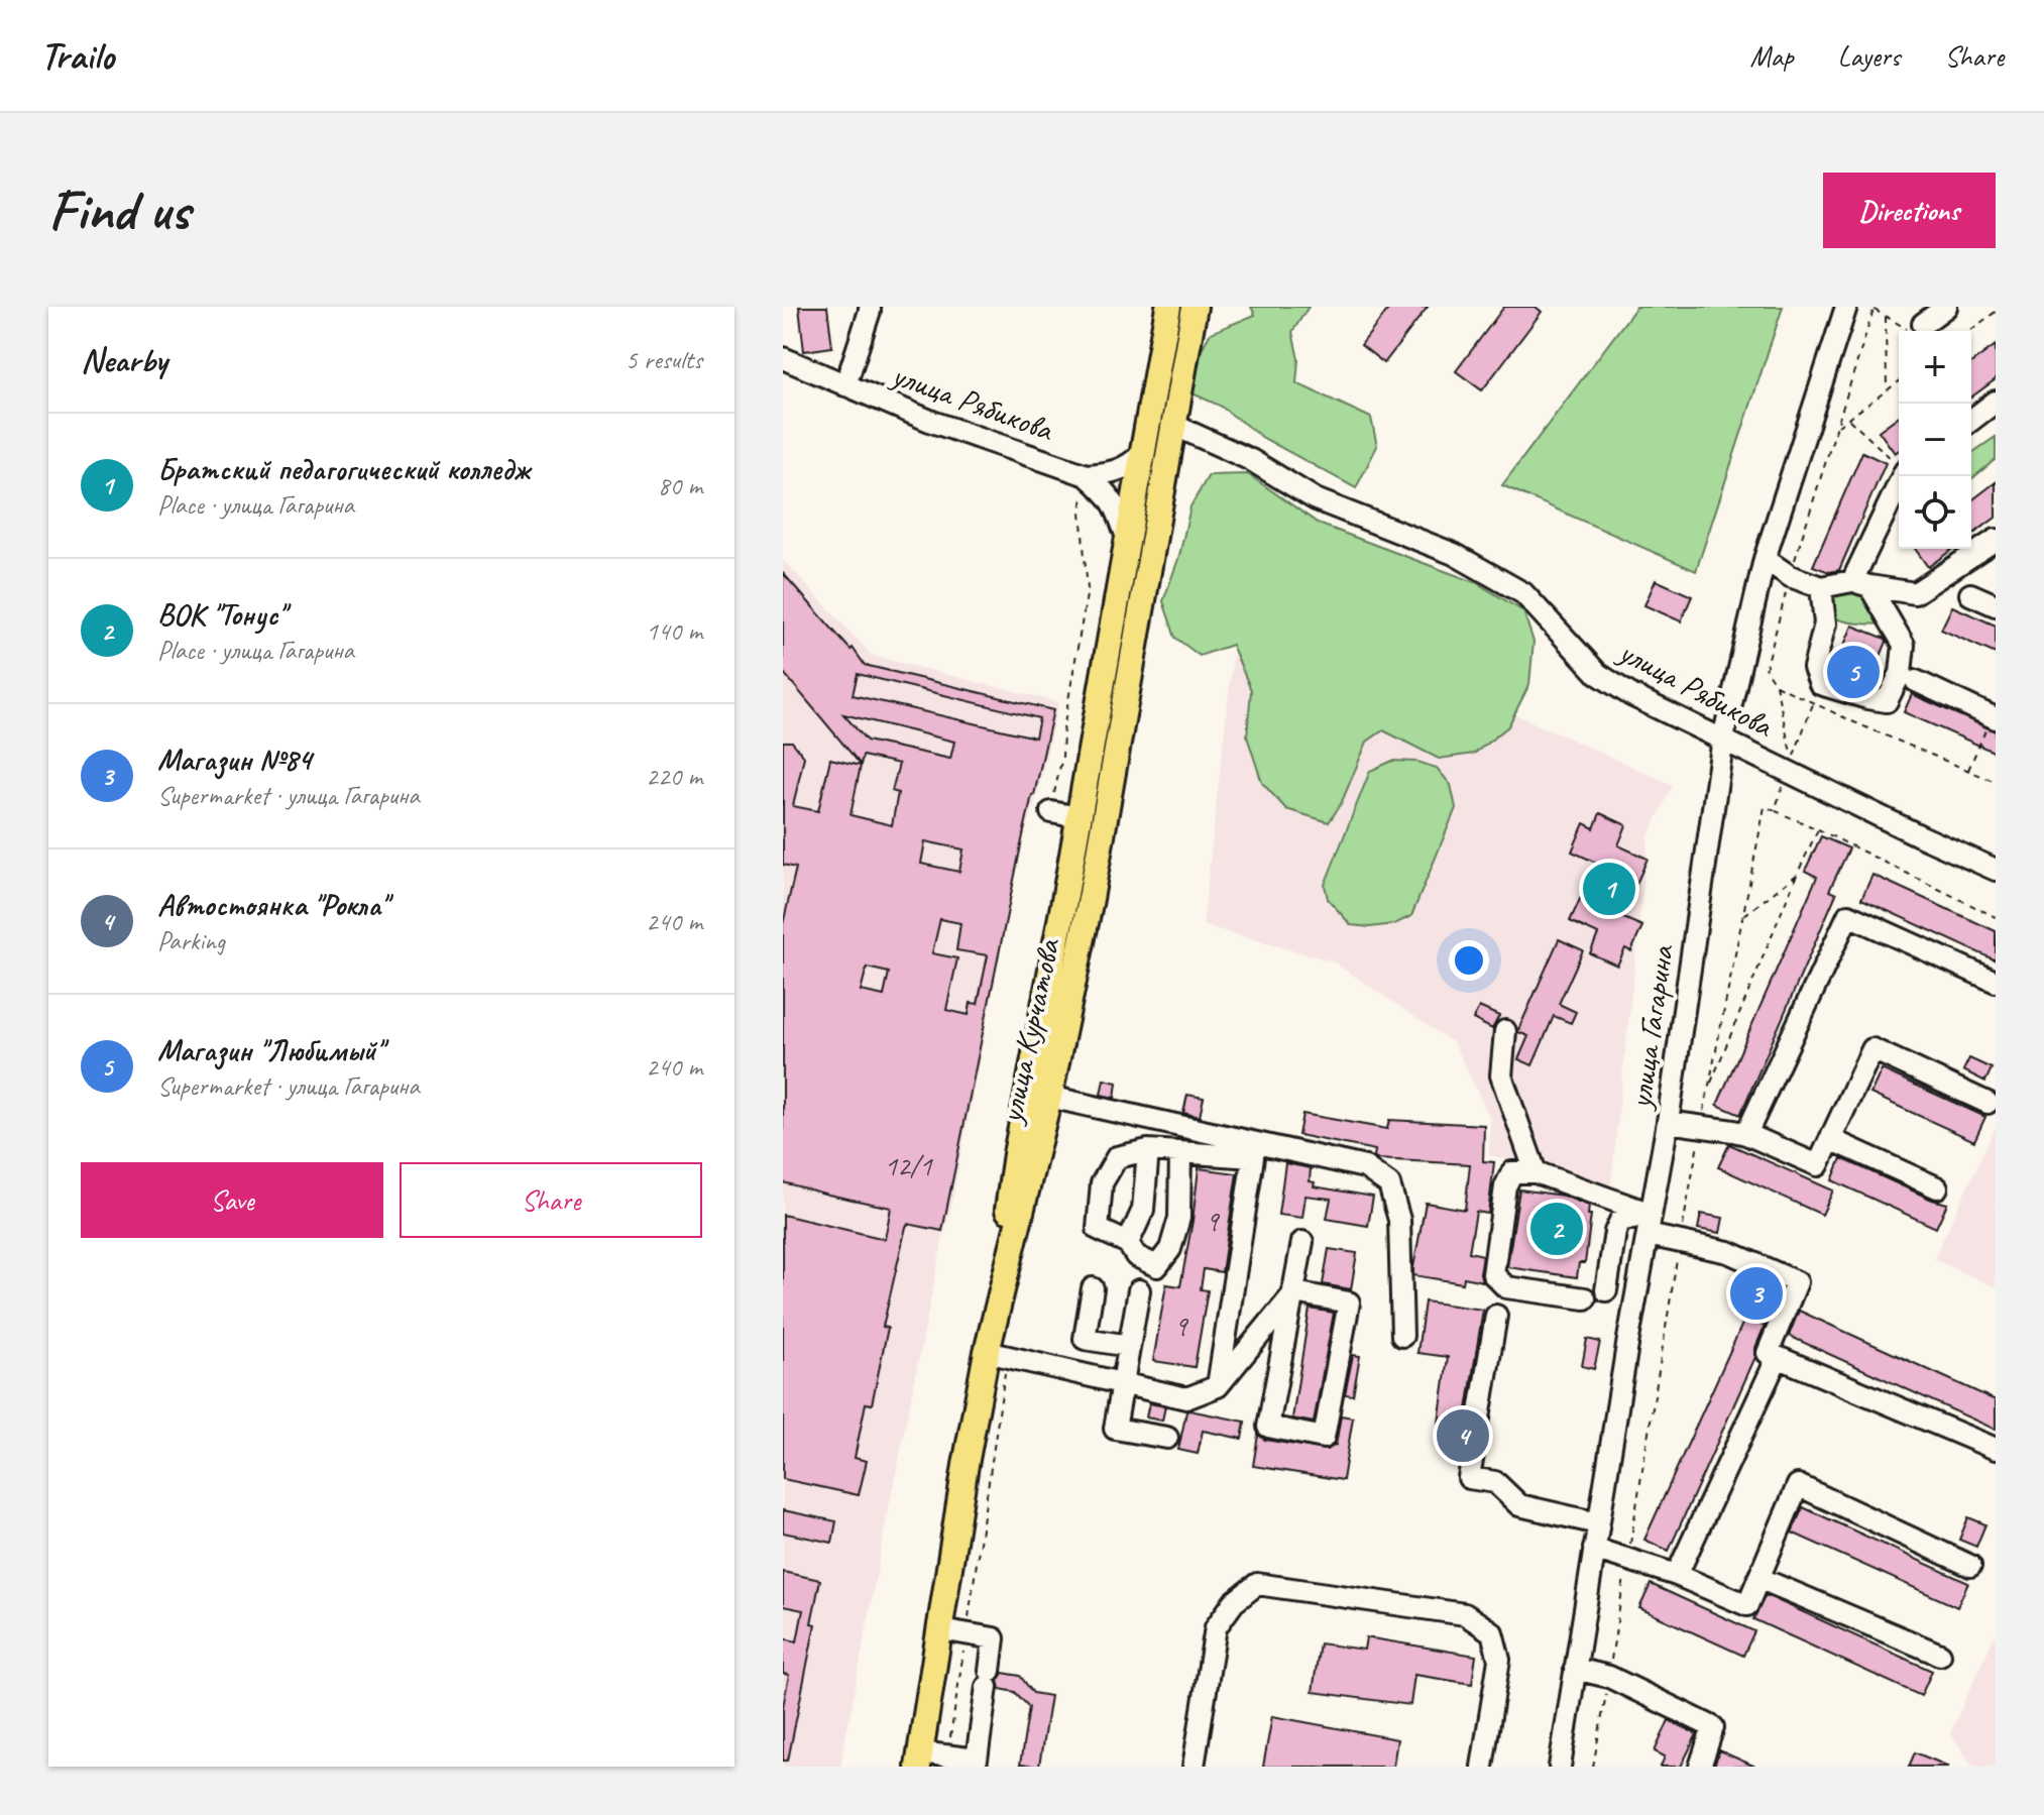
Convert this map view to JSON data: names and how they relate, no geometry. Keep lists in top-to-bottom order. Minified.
{"streets":{"main road":["улица Курчатова"],"street":["улица Рябикова","улица Гагарина"]},"crossings":[["улица Рябикова","улица Гагарина"],["улица Рябикова","улица Курчатова"]],"house_numbers":["12/1","9","9"],"page":{"header":"Trailo","nav":["Map","Layers","Share"],"buttons":["Directions",["Save","Share"]],"title":"Find us","heading":["Nearby","5 results"],"map_buttons":["+","−"],"list":[{"mark":"1","name":"Братский педагогический колледж","note":"Place · улица Гагарина","value":"80 m"},{"mark":"2","name":"ВОК \"Тонус\"","note":"Place · улица Гагарина","value":"140 m"},{"mark":"3","name":"Магазин №84","note":"Supermarket · улица Гагарина","value":"220 m"},{"mark":"4","name":"Автостоянка \"Рокла\"","note":"Parking","value":"240 m"},{"mark":"5","name":"Магазин \"Любимый\"","note":"Supermarket · улица Гагарина","value":"240 m"}],"pins":["5","1","2","3","4"]}}
